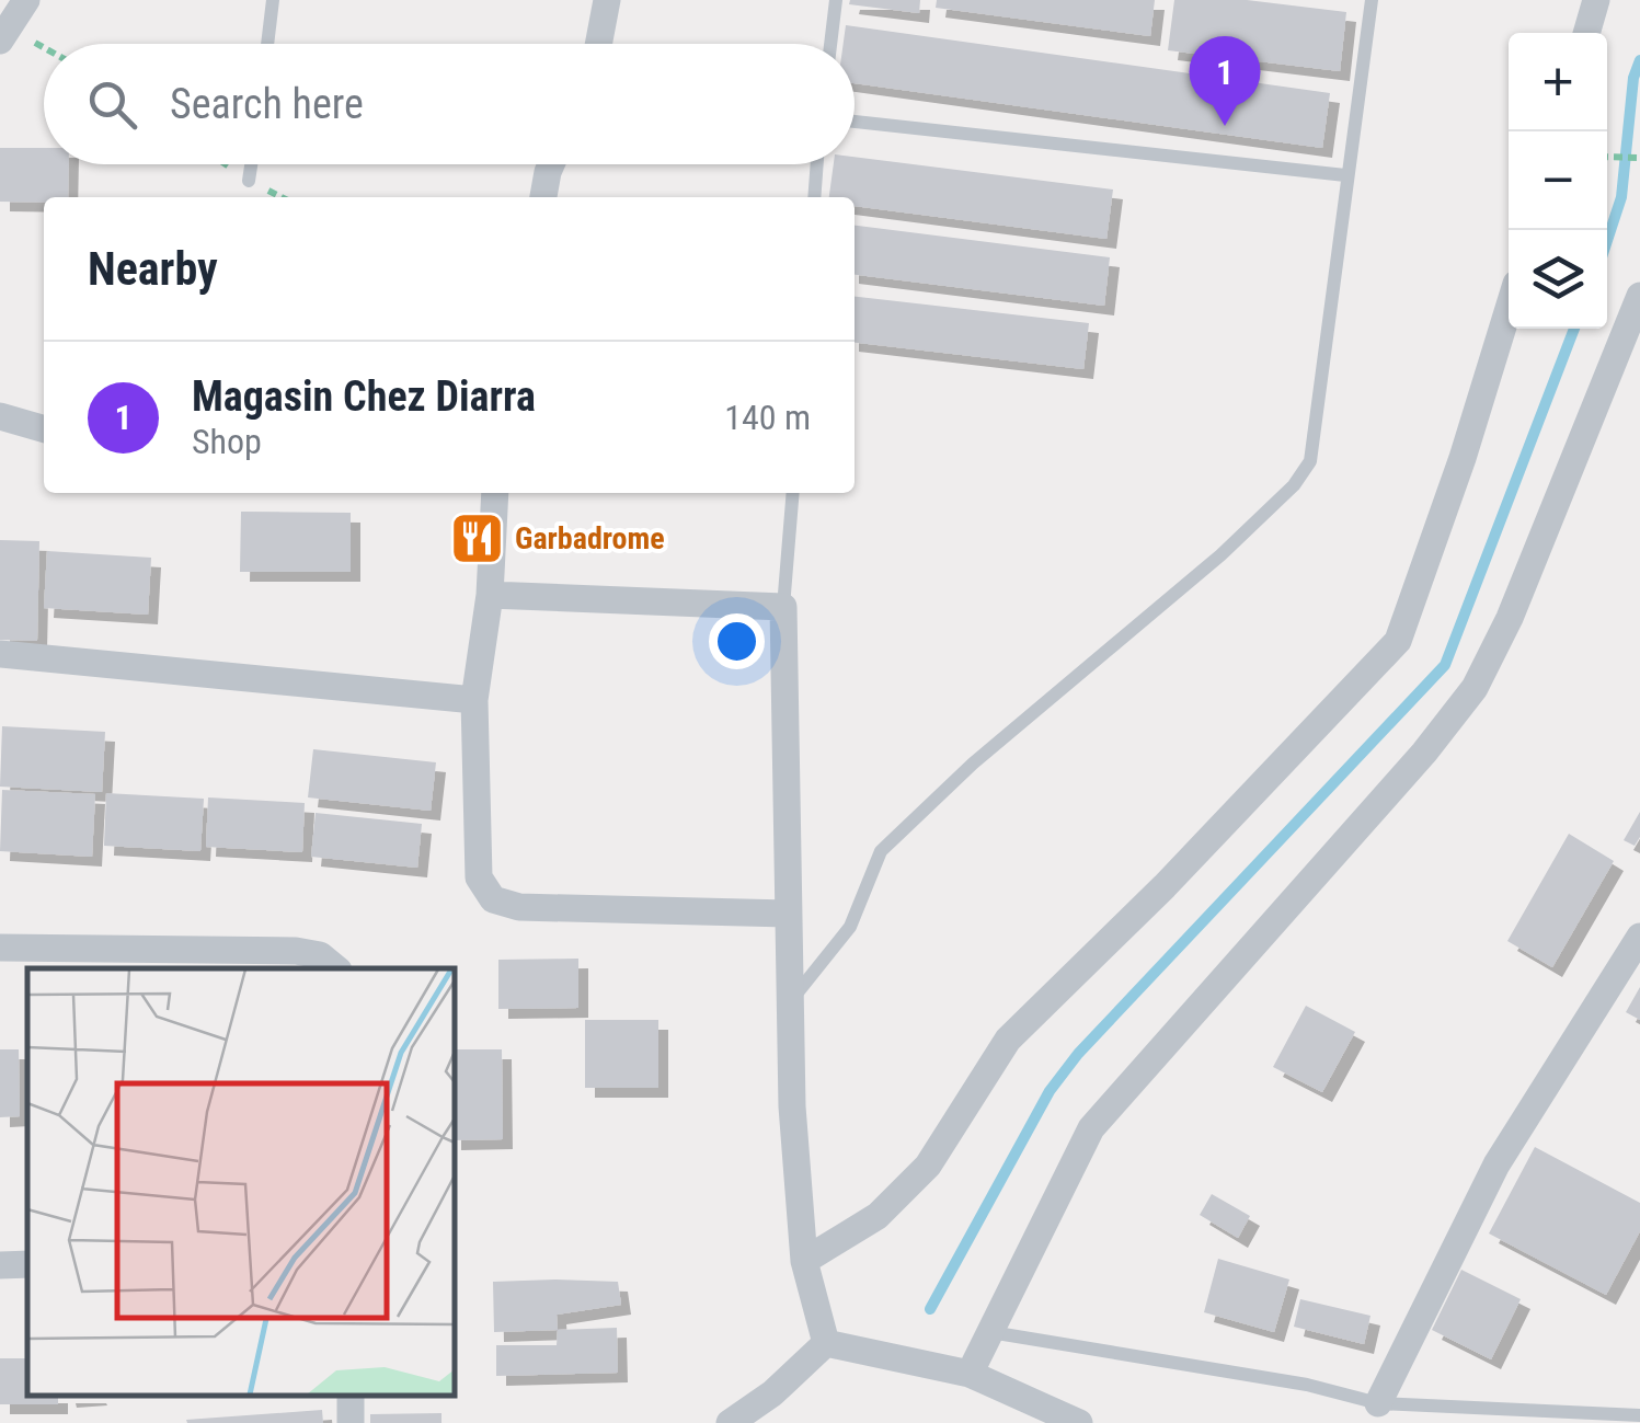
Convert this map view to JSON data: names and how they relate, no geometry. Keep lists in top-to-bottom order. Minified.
{"places":{"restaurant":["Garbadrome"]},"page":{"map_buttons":["+","−"],"pins":"1","search":"Search here","heading":"Nearby","list":[{"mark":"1","name":"Magasin Chez Diarra","note":"Shop","value":"140 m"}]}}
